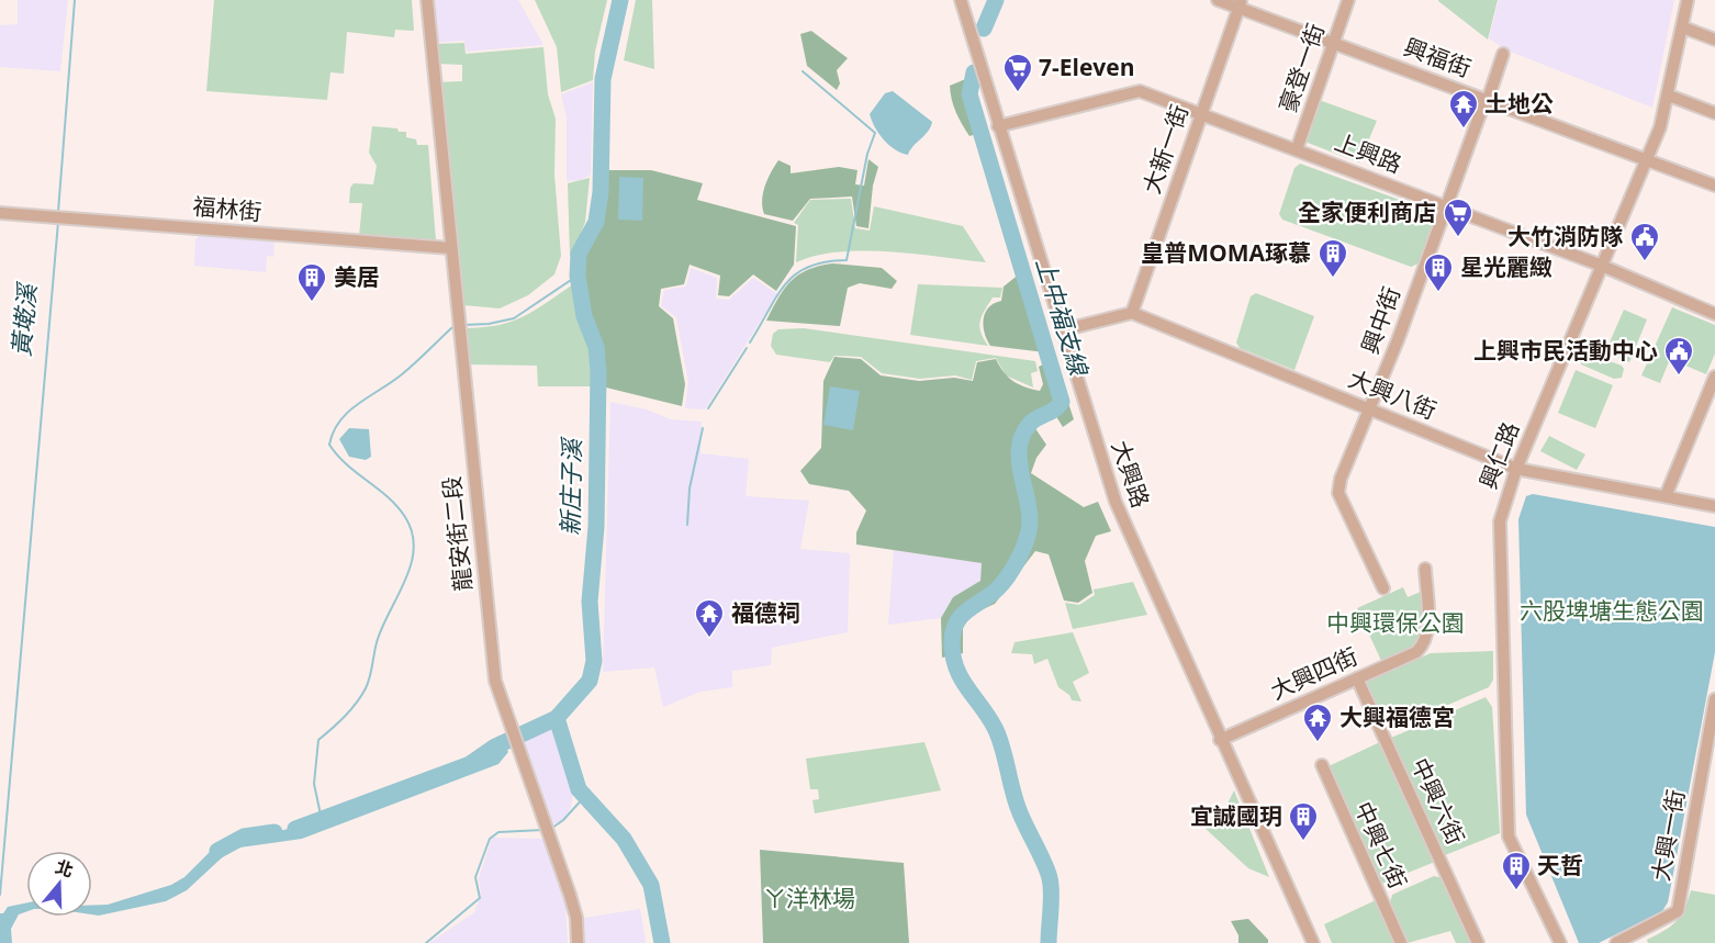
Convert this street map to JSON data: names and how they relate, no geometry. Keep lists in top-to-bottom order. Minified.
{"streets":{"street":["興福街","豪登一街","大新一街","上興路","福林街","興中街","大興八街","興仁路","大興路","龍安街二段","大興四街","中興六街","大興一街","中興七街"]},"crossings":[["興福街","豪登一街"],["興福街","大新一街"],["興福街","興中街"],["興福街","興仁路"],["豪登一街","上興路"],["大新一街","上興路"],["大新一街","大興八街"],["上興路","興中街"],["上興路","興仁路"],["上興路","大興路"],["福林街","龍安街二段"],["興中街","大興八街"],["大興八街","興仁路"],["大興路","大興四街"],["大興四街","中興六街"]],"water":["上中福支線","黃墘溪","新庄子溪"],"parks":["六股埤塘生態公園","中興環保公園","ㄚ洋林場"],"places":{"supermarket":["7-Eleven","全家便利商店"],"temple":["土地公","福德祠","大興福德宮"],"public building":["大竹消防隊","上興市民活動中心"],"building":["皇普MOMA琢慕","星光麗緻","美居","宜誠國玥","天哲"]},"north":"top"}
